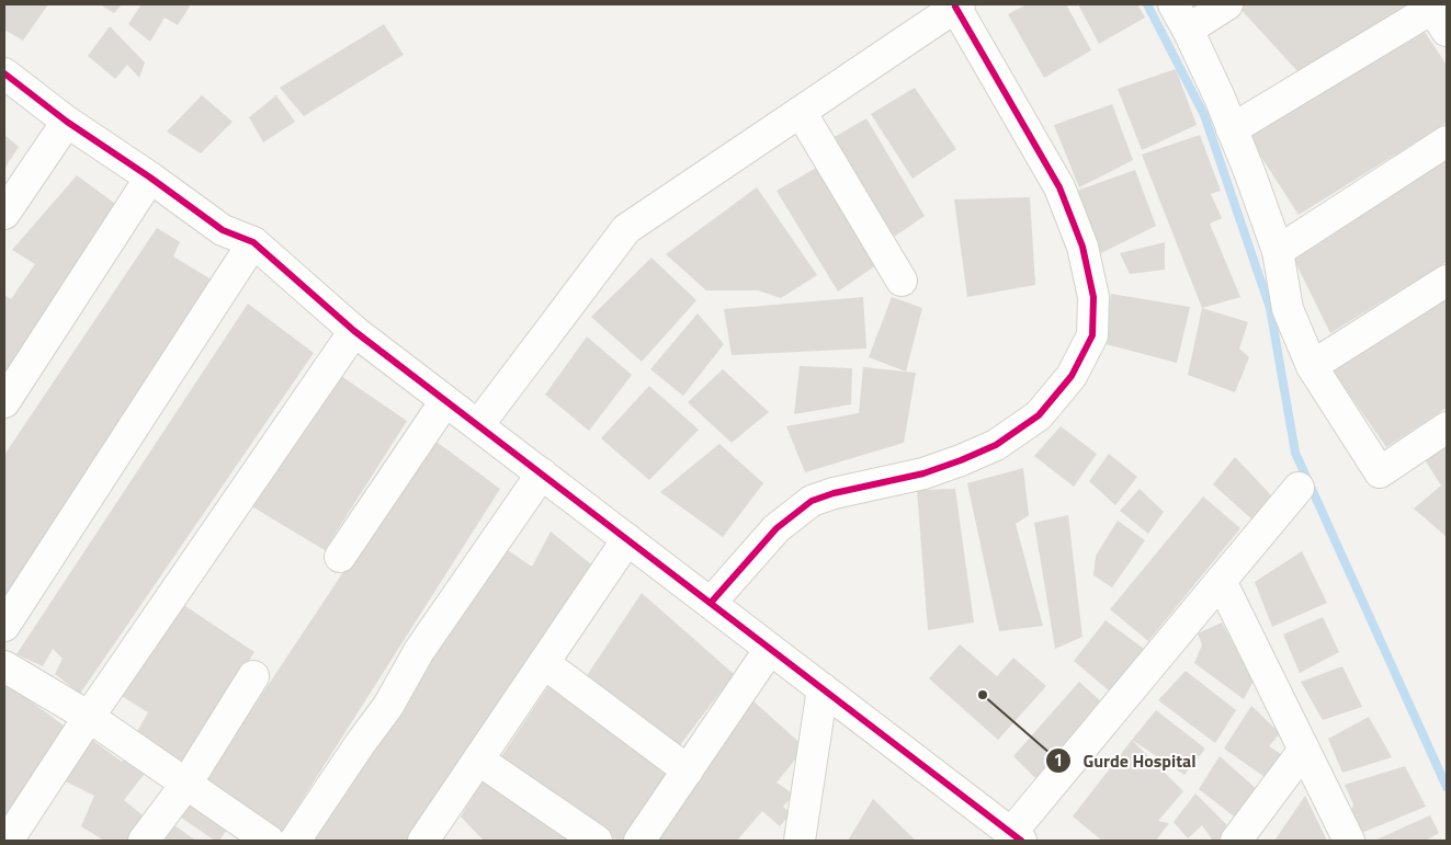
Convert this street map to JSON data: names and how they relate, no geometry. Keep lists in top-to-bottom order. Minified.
{"places":["Gurde Hospital"]}
